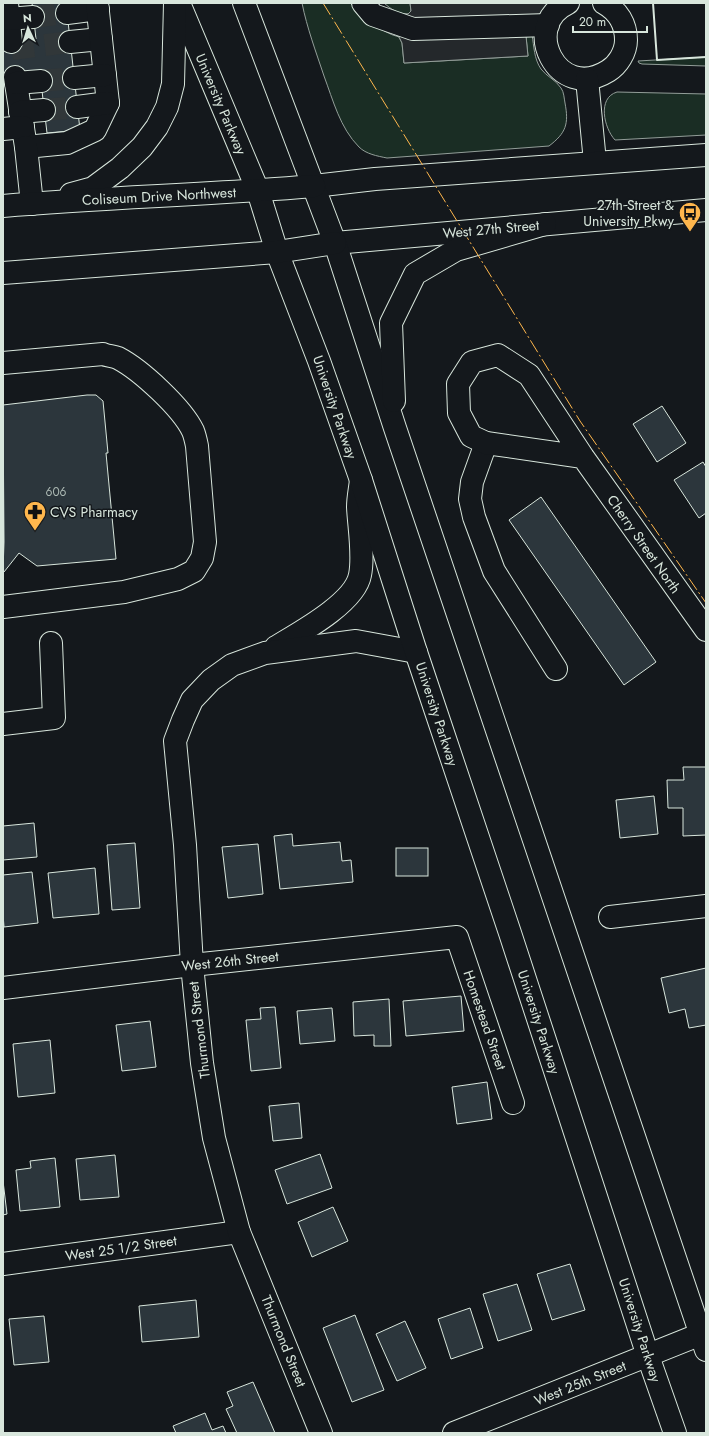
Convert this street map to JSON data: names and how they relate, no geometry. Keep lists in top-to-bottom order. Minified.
{"streets":{"main road":["University Parkway","Coliseum Drive Northwest","West 27th Street","Cherry Street North","West 26th Street","Homestead Street","Thurmond Street","West 25 1/2 Street","West 25th Street"]},"crossings":[["University Parkway","Coliseum Drive Northwest"],["University Parkway","West 27th Street"],["University Parkway","Thurmond Street"],["University Parkway","West 25th Street"],["West 26th Street","Homestead Street"],["West 26th Street","Thurmond Street"],["Thurmond Street","West 25 1/2 Street"]],"places":{"bus stop":["27th Street & University Pkwy"],"pharmacy":["CVS Pharmacy"]},"house_numbers":["606"],"scale_bar":"20 m","north":"top"}
